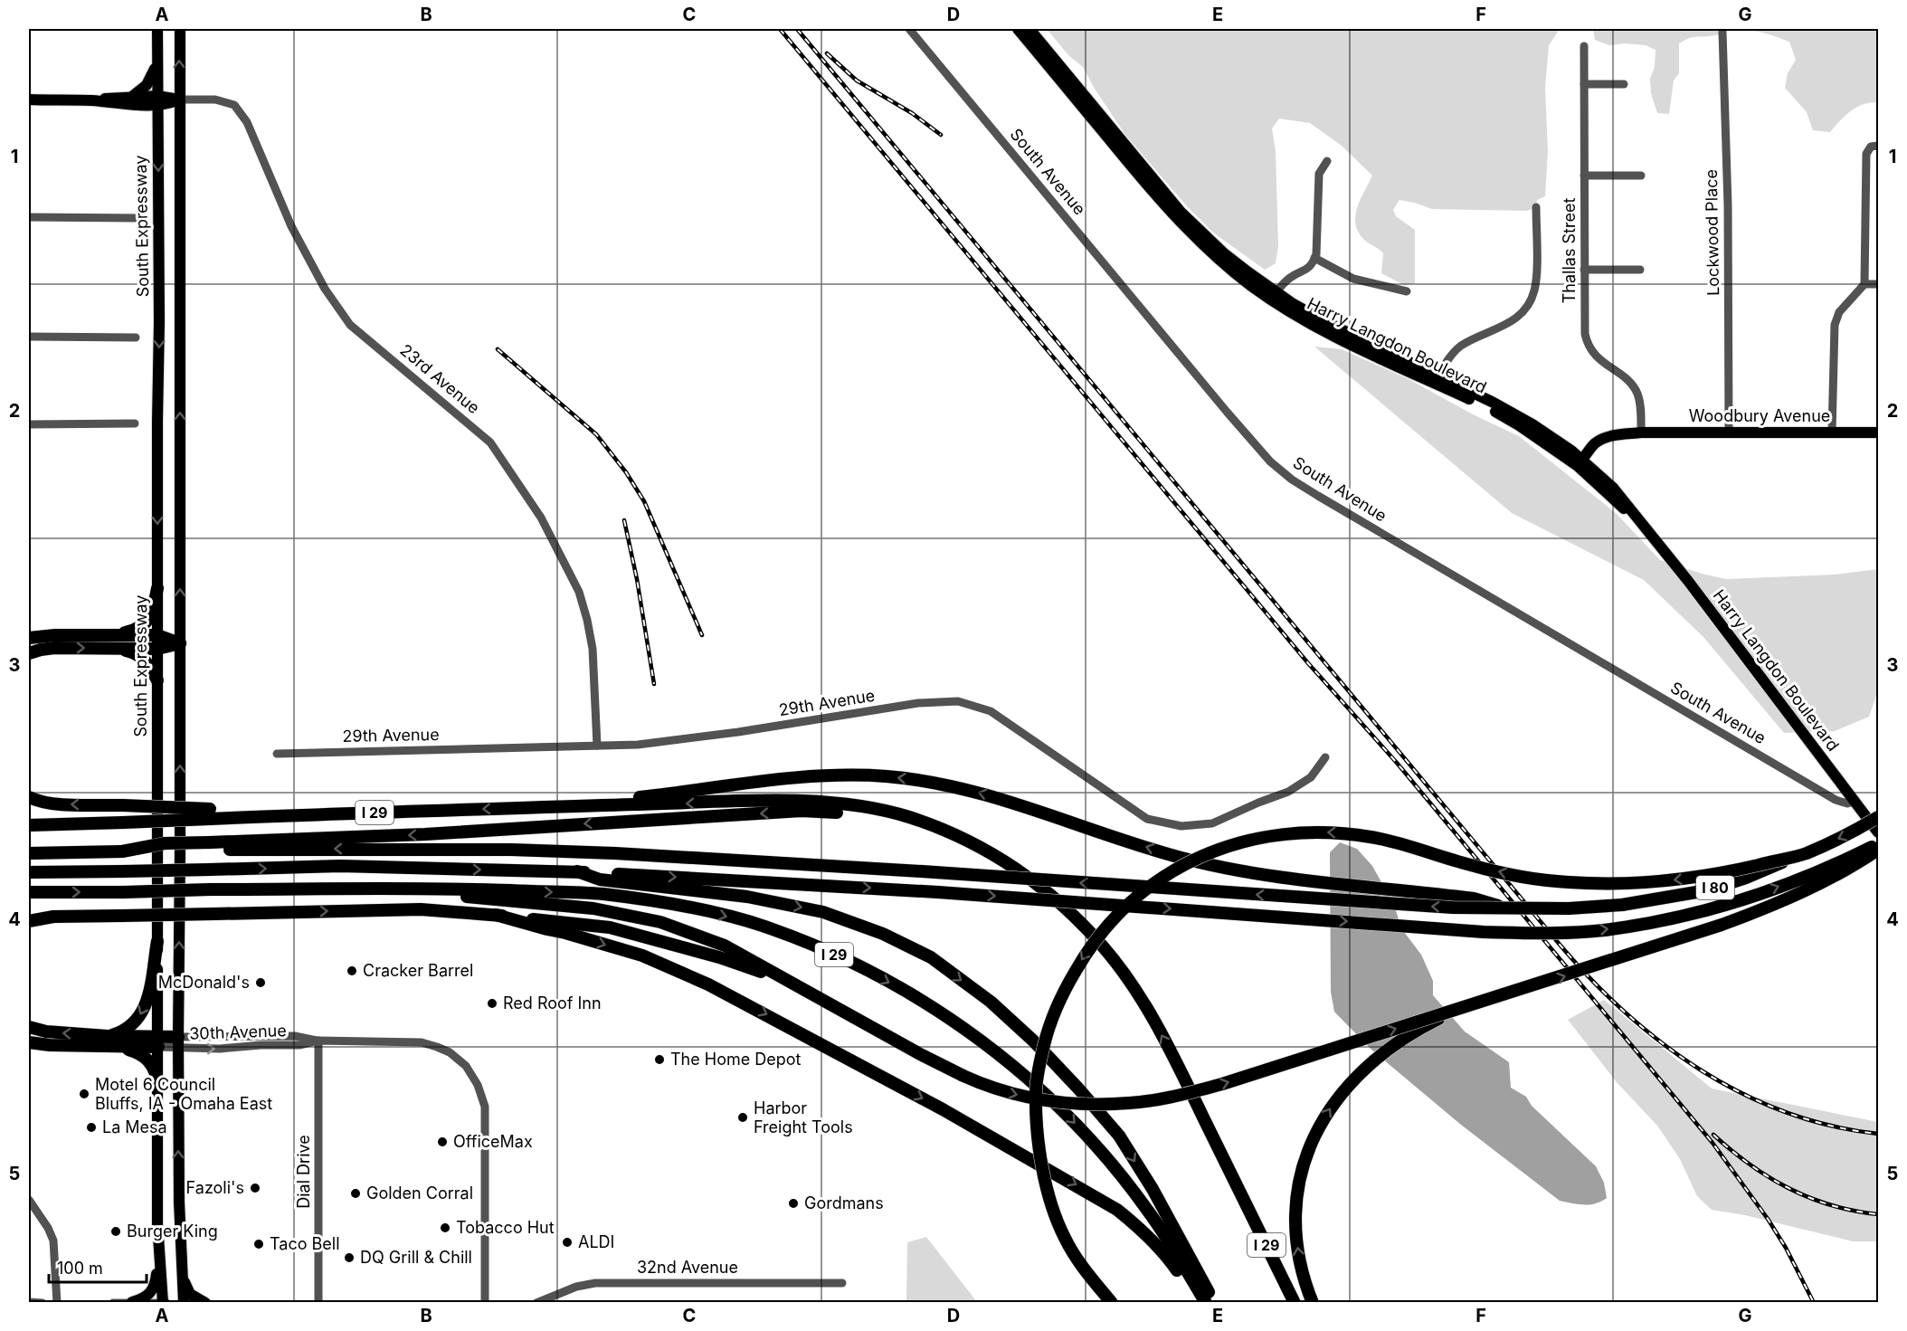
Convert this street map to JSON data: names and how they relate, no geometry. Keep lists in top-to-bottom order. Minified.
{"streets":{"highway":["I 29","I 80"],"main road":["South Expressway","Harry Langdon Boulevard","23rd Avenue","Woodbury Avenue"],"street":["South Avenue","Lockwood Place","Thallas Street","29th Avenue","30th Avenue","Dial Drive","32nd Avenue"]},"crossings":[["South Avenue","Harry Langdon Boulevard"],["South Expressway","23rd Avenue"],["Lockwood Place","Woodbury Avenue"],["Thallas Street","Woodbury Avenue"],["Harry Langdon Boulevard","Woodbury Avenue"],["23rd Avenue","29th Avenue"],["30th Avenue","Dial Drive"]],"places":["Cracker Barrel","McDonald's","Red Roof Inn","The Home Depot","Motel 6 Council Bluffs, IA - Omaha East","Harbor Freight Tools","La Mesa","OfficeMax","Fazoli's","Golden Corral","Gordmans","Tobacco Hut","Burger King","ALDI","Taco Bell","DQ Grill & Chill"],"scale_bar":"100 m","grid":{"columns":["A","B","C","D","E","F","G"],"rows":["1","2","3","4","5"]}}
